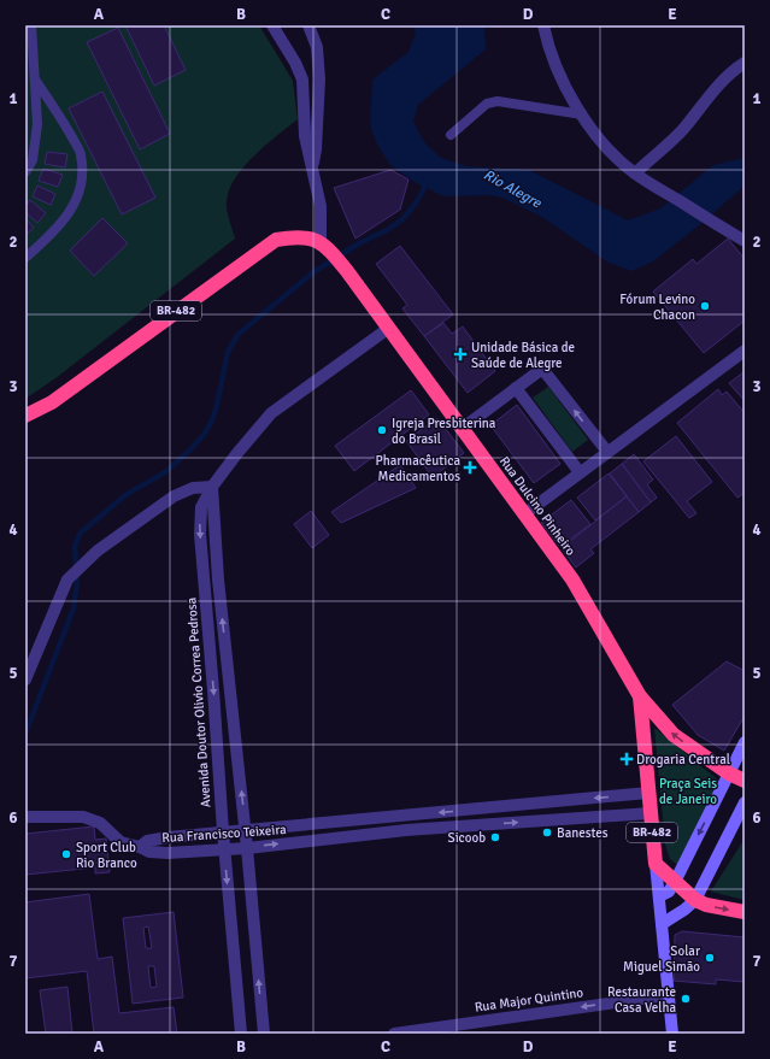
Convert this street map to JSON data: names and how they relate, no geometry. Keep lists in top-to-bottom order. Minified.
{"streets":{"highway":["BR-482","Rua Dulcino Pinheiro"],"street":["Avenida Doutor Olivio Correa Pedrosa","Rua Francisco Teixeira","Rua Major Quintino"]},"crossings":[["BR-482","Rua Dulcino Pinheiro"],["BR-482","Rua Francisco Teixeira"],["Rua Dulcino Pinheiro","Avenida Doutor Olivio Correa Pedrosa"],["Avenida Doutor Olivio Correa Pedrosa","Rua Francisco Teixeira"]],"one_way":["Rua Major Quintino"],"water":["Rio Alegre"],"parks":["Praça Seis de Janeiro"],"places":{"other":["Fórum Levino Chacon","Igreja Presbiterina do Brasil","Banestes","Sicoob","Sport Club Rio Branco","Solar Miguel Simão","Restaurante Casa Velha"],"health":["Unidade Básica de Saúde de Alegre","Pharmacêutica Medicamentos","Drogaria Central"]},"grid":{"columns":["A","B","C","D","E"],"rows":["1","2","3","4","5","6","7"]}}
